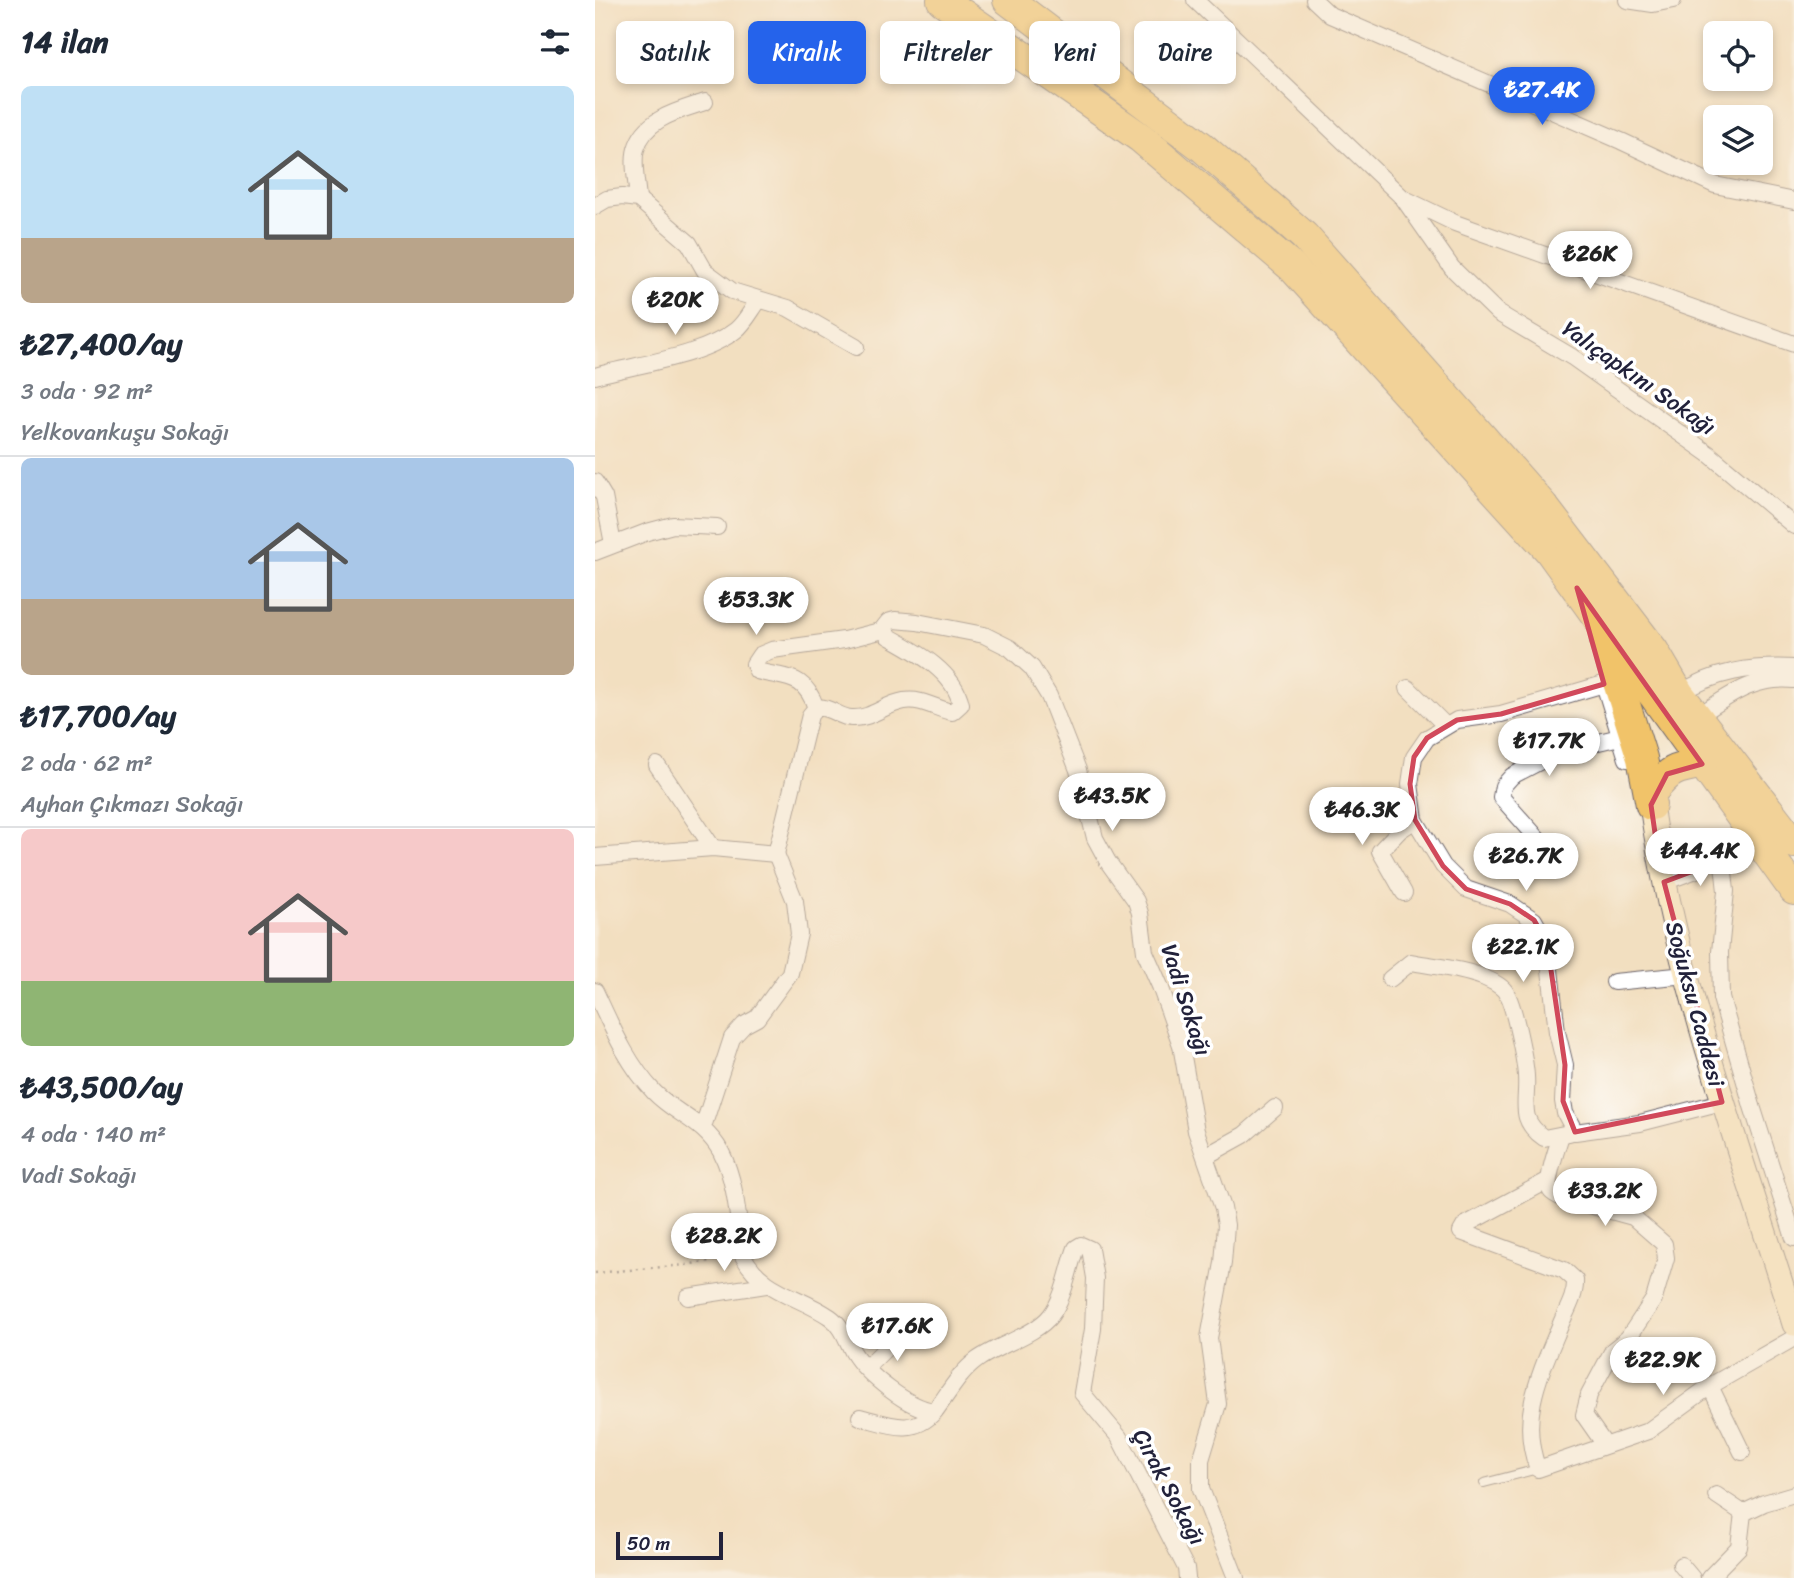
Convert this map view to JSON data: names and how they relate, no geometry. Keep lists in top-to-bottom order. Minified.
{"streets":{"main road":["Soğuksu Caddesi"],"street":["Yalıçapkını Sokağı","Vadi Sokağı","Çırak Sokağı"]},"scale_bar":"50 m","page":{"heading":"14 ilan","chip":["Satılık","Kiralık","Filtreler","Yeni","Daire"],"price":["₺27.4K","₺26K","₺20K","₺53.3K","₺17.7K","₺43.5K","₺46.3K","₺44.4K","₺26.7K","₺22.1K","₺33.2K","₺28.2K","₺17.6K","₺22.9K"],"list":[{"name":"₺27,400/ay","note":"3 oda · 92 m² · Yelkovankuşu Sokağı"},{"name":"₺17,700/ay","note":"2 oda · 62 m² · Ayhan Çıkmazı Sokağı"},{"name":"₺43,500/ay","note":"4 oda · 140 m² · Vadi Sokağı"}],"scale":"50 m"}}
